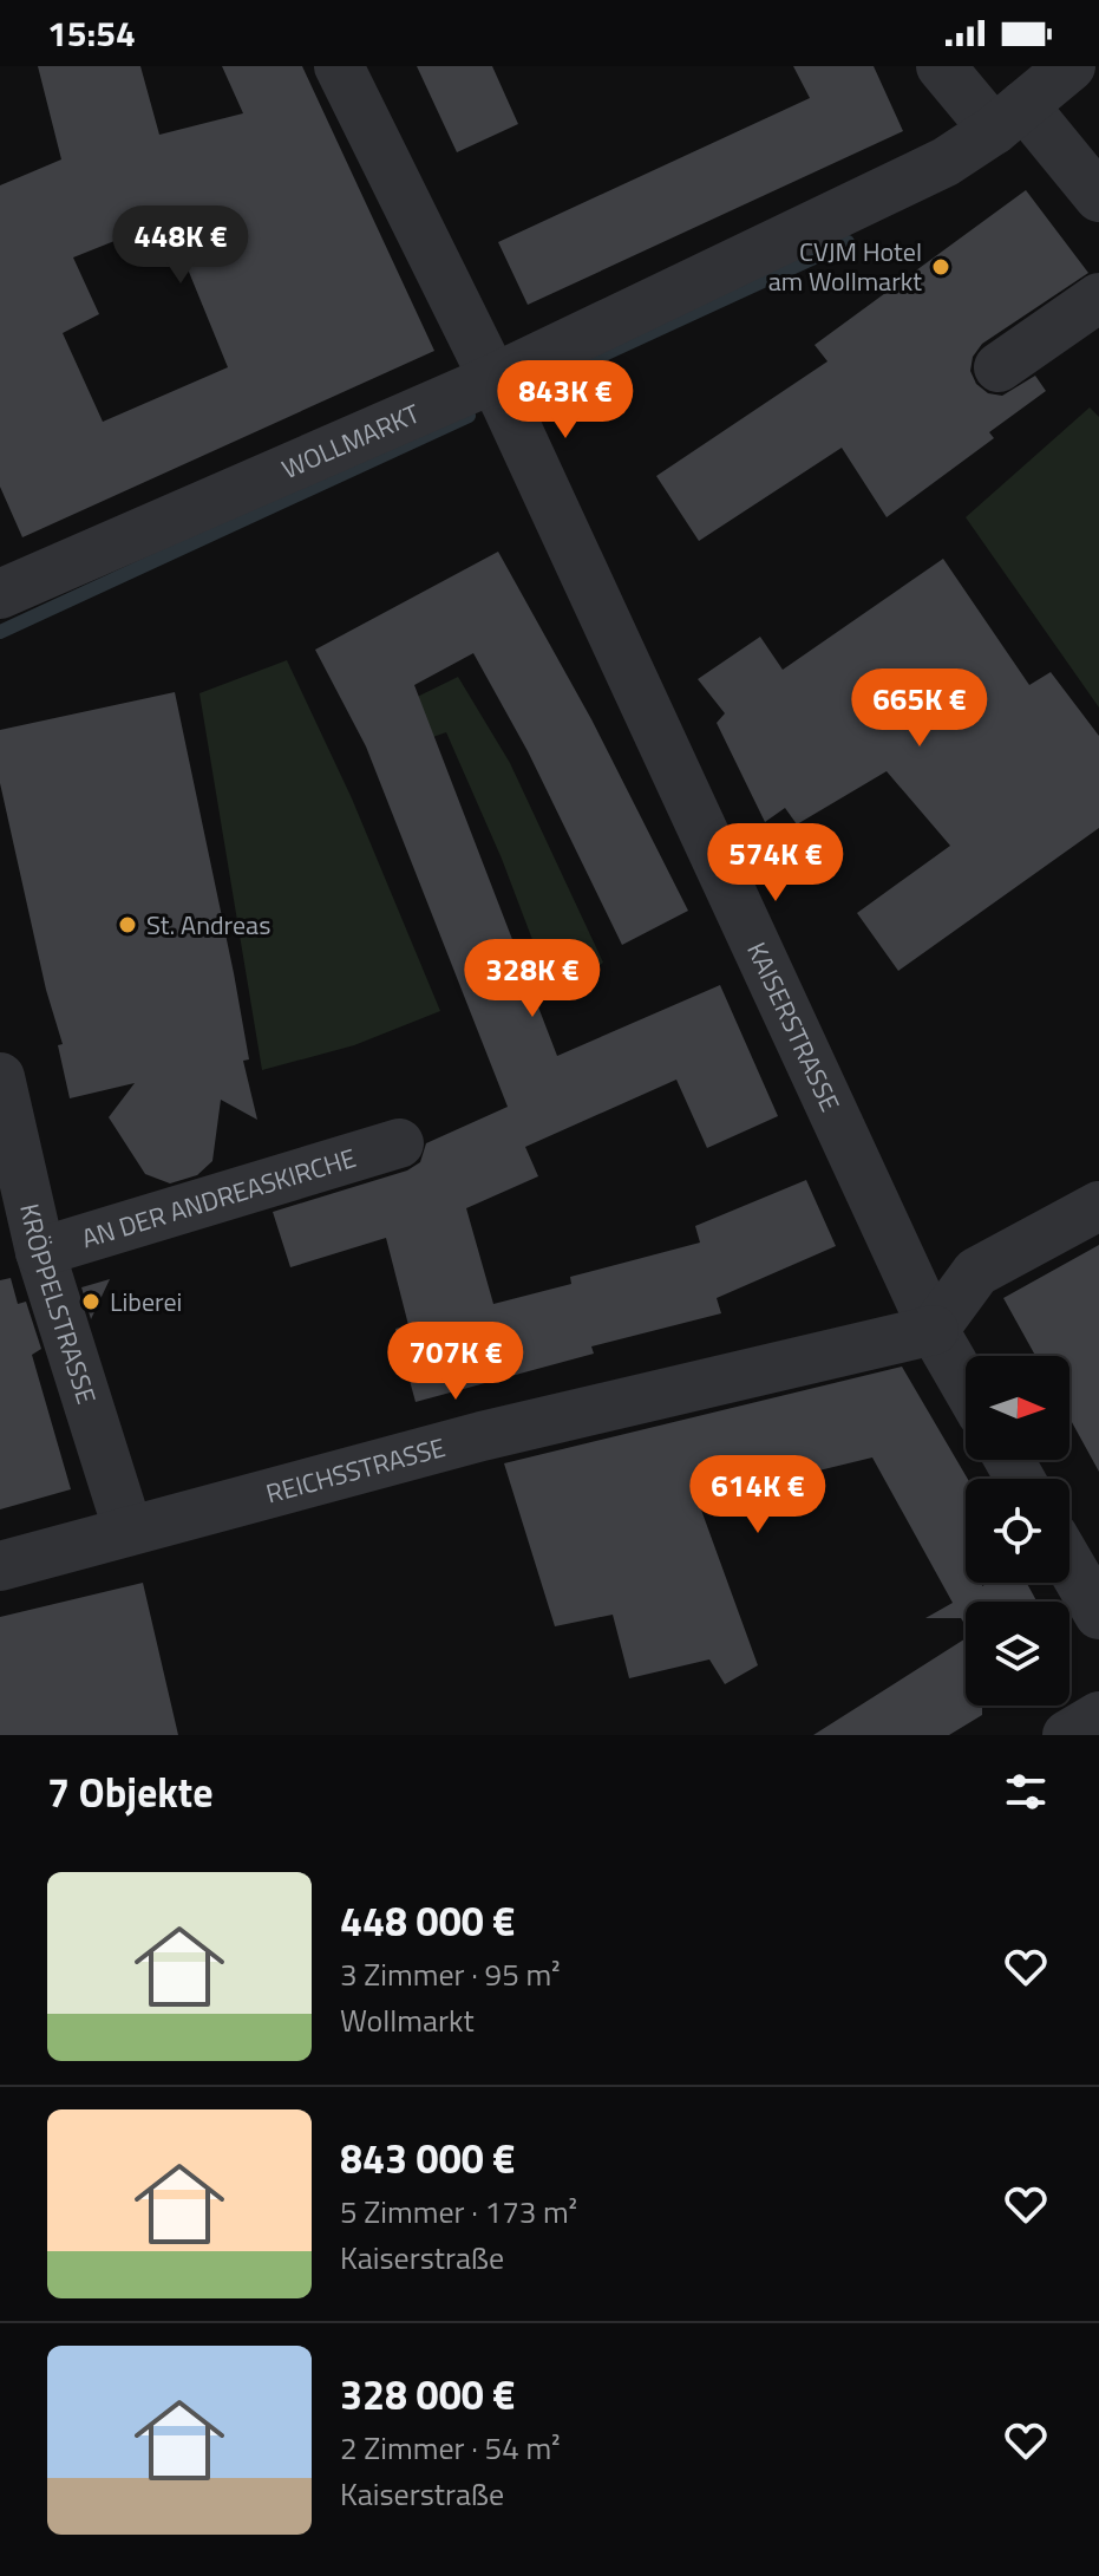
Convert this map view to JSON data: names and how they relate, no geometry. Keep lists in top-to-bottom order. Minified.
{"streets":{"street":["WOLLMARKT","KAISERSTRASSE","AN DER ANDREASKIRCHE","KRÖPPELSTRASSE","REICHSSTRASSE"]},"crossings":[["WOLLMARKT","KAISERSTRASSE"],["KAISERSTRASSE","REICHSSTRASSE"],["AN DER ANDREASKIRCHE","KRÖPPELSTRASSE"],["KRÖPPELSTRASSE","REICHSSTRASSE"]],"places":["CVJM Hotel am Wollmarkt","St. Andreas","Liberei"],"north":"right","page":{"status":"15:54","price":["448K €","843K €","665K €","574K €","328K €","707K €","614K €"],"heading":"7 Objekte","list":[{"name":"448 000 €","note":"3 Zimmer · 95 m² · Wollmarkt"},{"name":"843 000 €","note":"5 Zimmer · 173 m² · Kaiserstraße"},{"name":"328 000 €","note":"2 Zimmer · 54 m² · Kaiserstraße"}]}}
